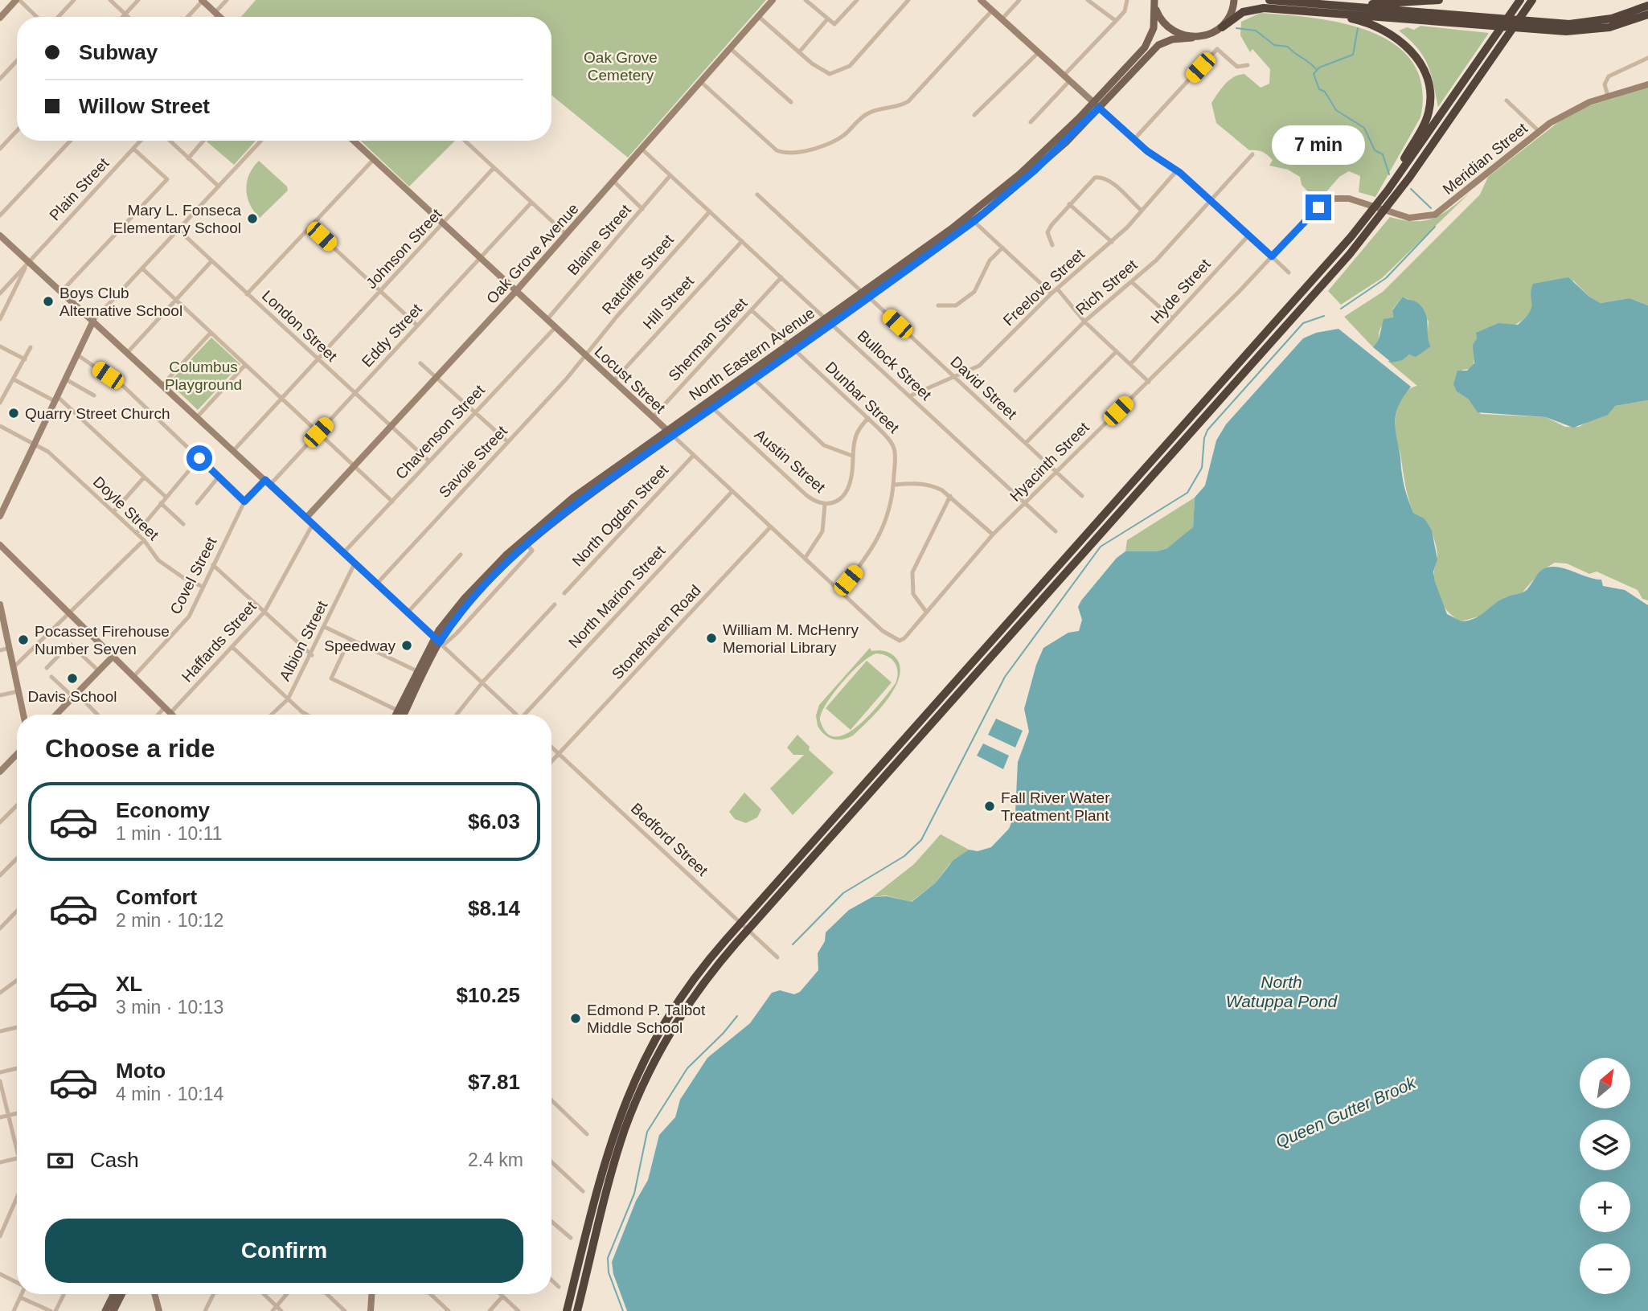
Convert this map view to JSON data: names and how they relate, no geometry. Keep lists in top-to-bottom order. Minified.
{"streets":{"main road":["North Eastern Avenue"],"street":["Meridian Street","Plain Street","Blaine Street","Johnson Street","Oak Grove Avenue","Ratcliffe Street","Freelove Street","Rich Street","Hyde Street","Hill Street","London Street","Eddy Street","Sherman Street","Bullock Street","Locust Street","David Street","Dunbar Street","Chavenson Street","Austin Street","Savoie Street","Hyacinth Street","Doyle Street","North Ogden Street","Covel Street","North Marion Street","Stonehaven Road","Albion Street","Haffards Street","Bedford Street"]},"crossings":[["Meridian Street","Hyacinth Street"],["Blaine Street","Bullock Street"],["Blaine Street","Locust Street"],["Johnson Street","London Street"],["Johnson Street","Locust Street"],["Oak Grove Avenue","London Street"],["Oak Grove Avenue","Bullock Street"],["Oak Grove Avenue","Locust Street"],["Ratcliffe Street","Bullock Street"],["Ratcliffe Street","Locust Street"],["Ratcliffe Street","Savoie Street"],["Freelove Street","Bullock Street"],["Freelove Street","David Street"],["Hill Street","Bullock Street"],["Hill Street","Locust Street"],["London Street","Eddy Street"],["London Street","Chavenson Street"],["Eddy Street","Locust Street"],["Eddy Street","Covel Street"],["Sherman Street","Bullock Street"],["Sherman Street","Locust Street"],["Sherman Street","Dunbar Street"],["North Eastern Avenue","Bullock Street"],["North Eastern Avenue","Locust Street"],["North Eastern Avenue","David Street"],["North Eastern Avenue","Dunbar Street"],["North Eastern Avenue","Austin Street"],["Bullock Street","Hyacinth Street"],["Locust Street","Dunbar Street"],["Locust Street","Chavenson Street"],["Locust Street","Savoie Street"],["Locust Street","Hyacinth Street"],["Locust Street","North Ogden Street"],["Locust Street","North Marion Street"],["Locust Street","Stonehaven Road"],["David Street","Hyacinth Street"],["Dunbar Street","Austin Street"],["Doyle Street","Covel Street"],["Stonehaven Road","Bedford Street"]],"water":["North Watuppa Pond","Queen Gutter Brook"],"parks":["Oak Grove Cemetery","Columbus Playground"],"places":["Mary L. Fonseca Elementary School","Boys Club Alternative School","Quarry Street Church","William M. McHenry Memorial Library","Pocasset Firehouse Number Seven","Speedway","Davis School","Fall River Water Treatment Plant","Edmond P. Talbot Middle School"],"north":"top right","page":{"banner":["Subway","Willow Street"],"bubble":"7 min","heading":"Choose a ride","list":[{"name":"Economy","note":"1 min · 10:11","value":"$6.03"},{"name":"Comfort","note":"2 min · 10:12","value":"$8.14"},{"name":"XL","note":"3 min · 10:13","value":"$10.25"},{"name":"Moto","note":"4 min · 10:14","value":"$7.81"}],"map_buttons":["+","−"],"pay":["Cash","2.4 km"],"buttons":"Confirm"}}
